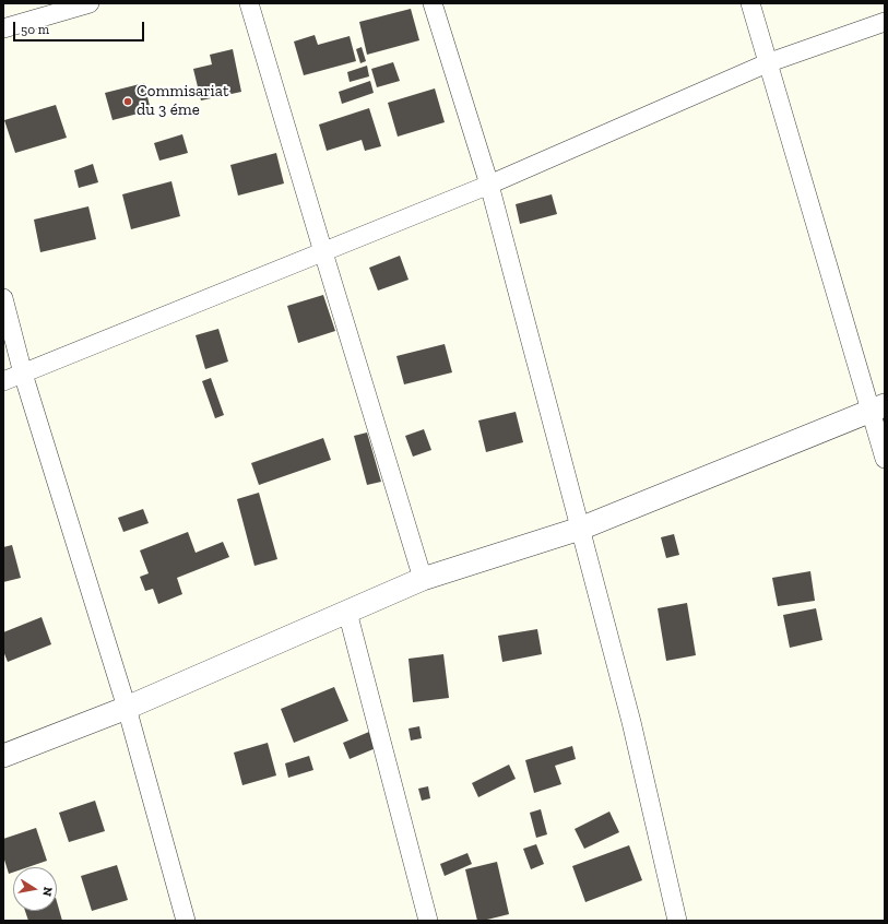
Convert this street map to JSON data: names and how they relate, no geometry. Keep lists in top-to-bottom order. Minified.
{"places":["Commisariat du 3 éme"],"scale_bar":"50 m","north":"right"}
